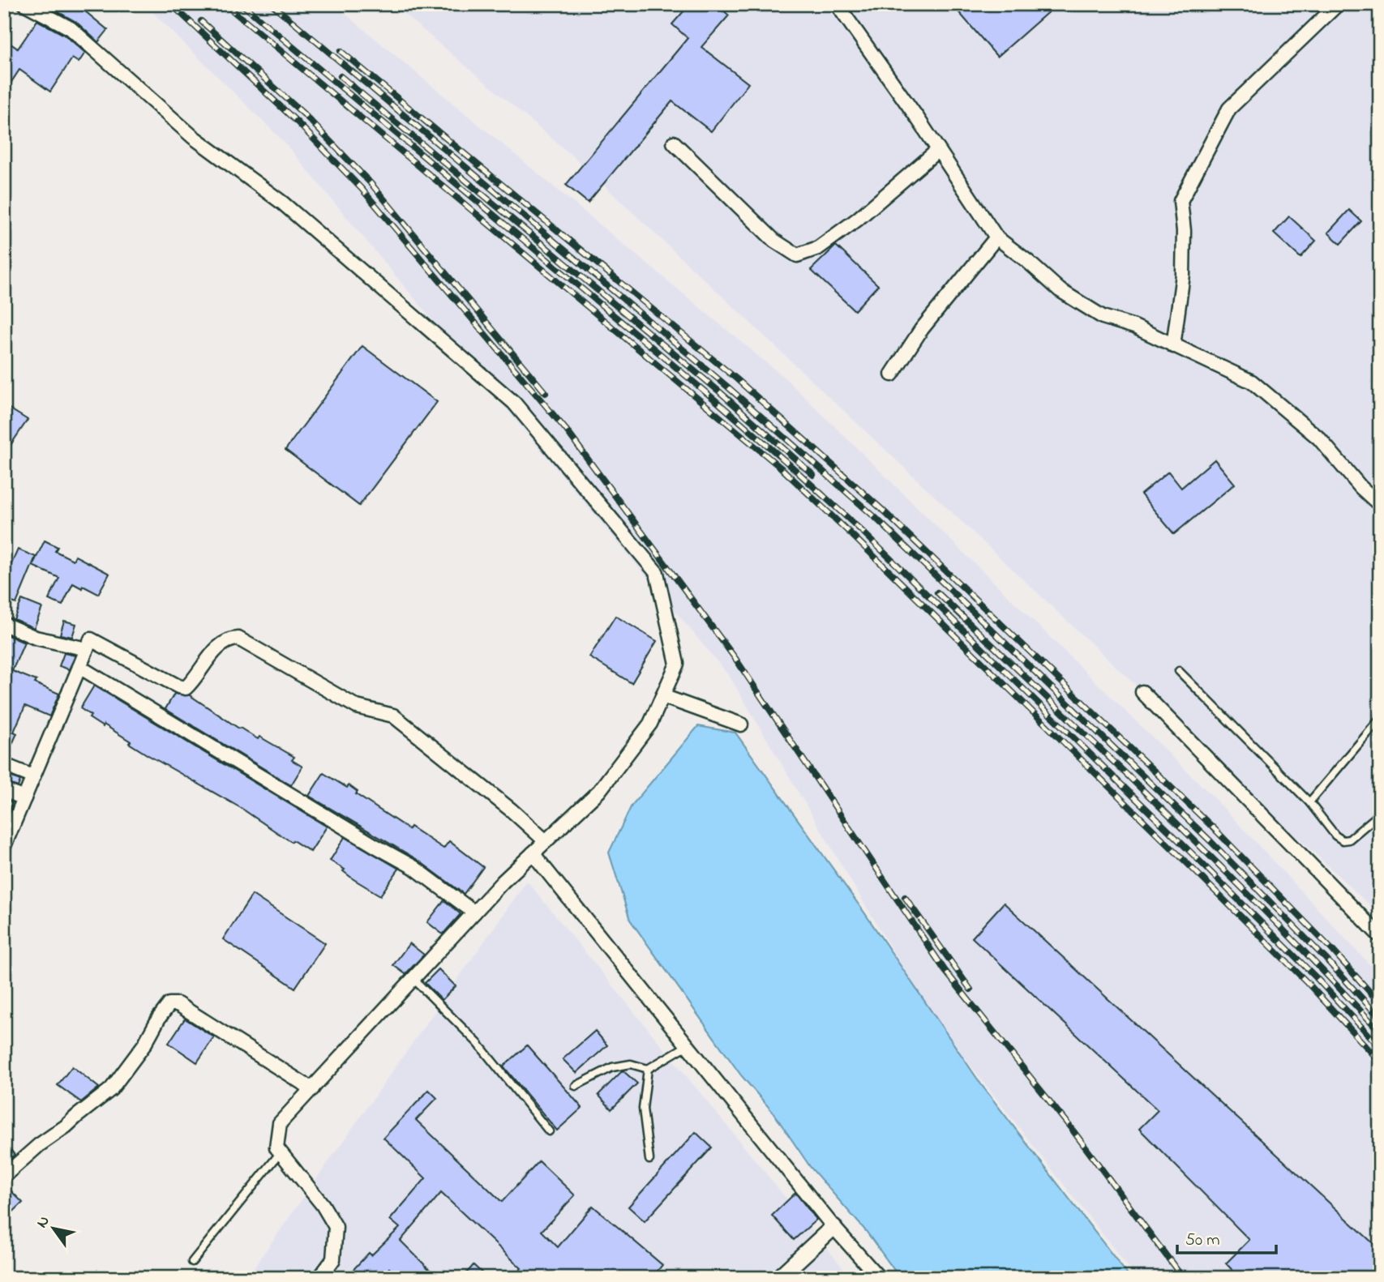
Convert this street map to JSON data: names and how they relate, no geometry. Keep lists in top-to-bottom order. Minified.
{"scale_bar":"50 m","north":"top left"}
